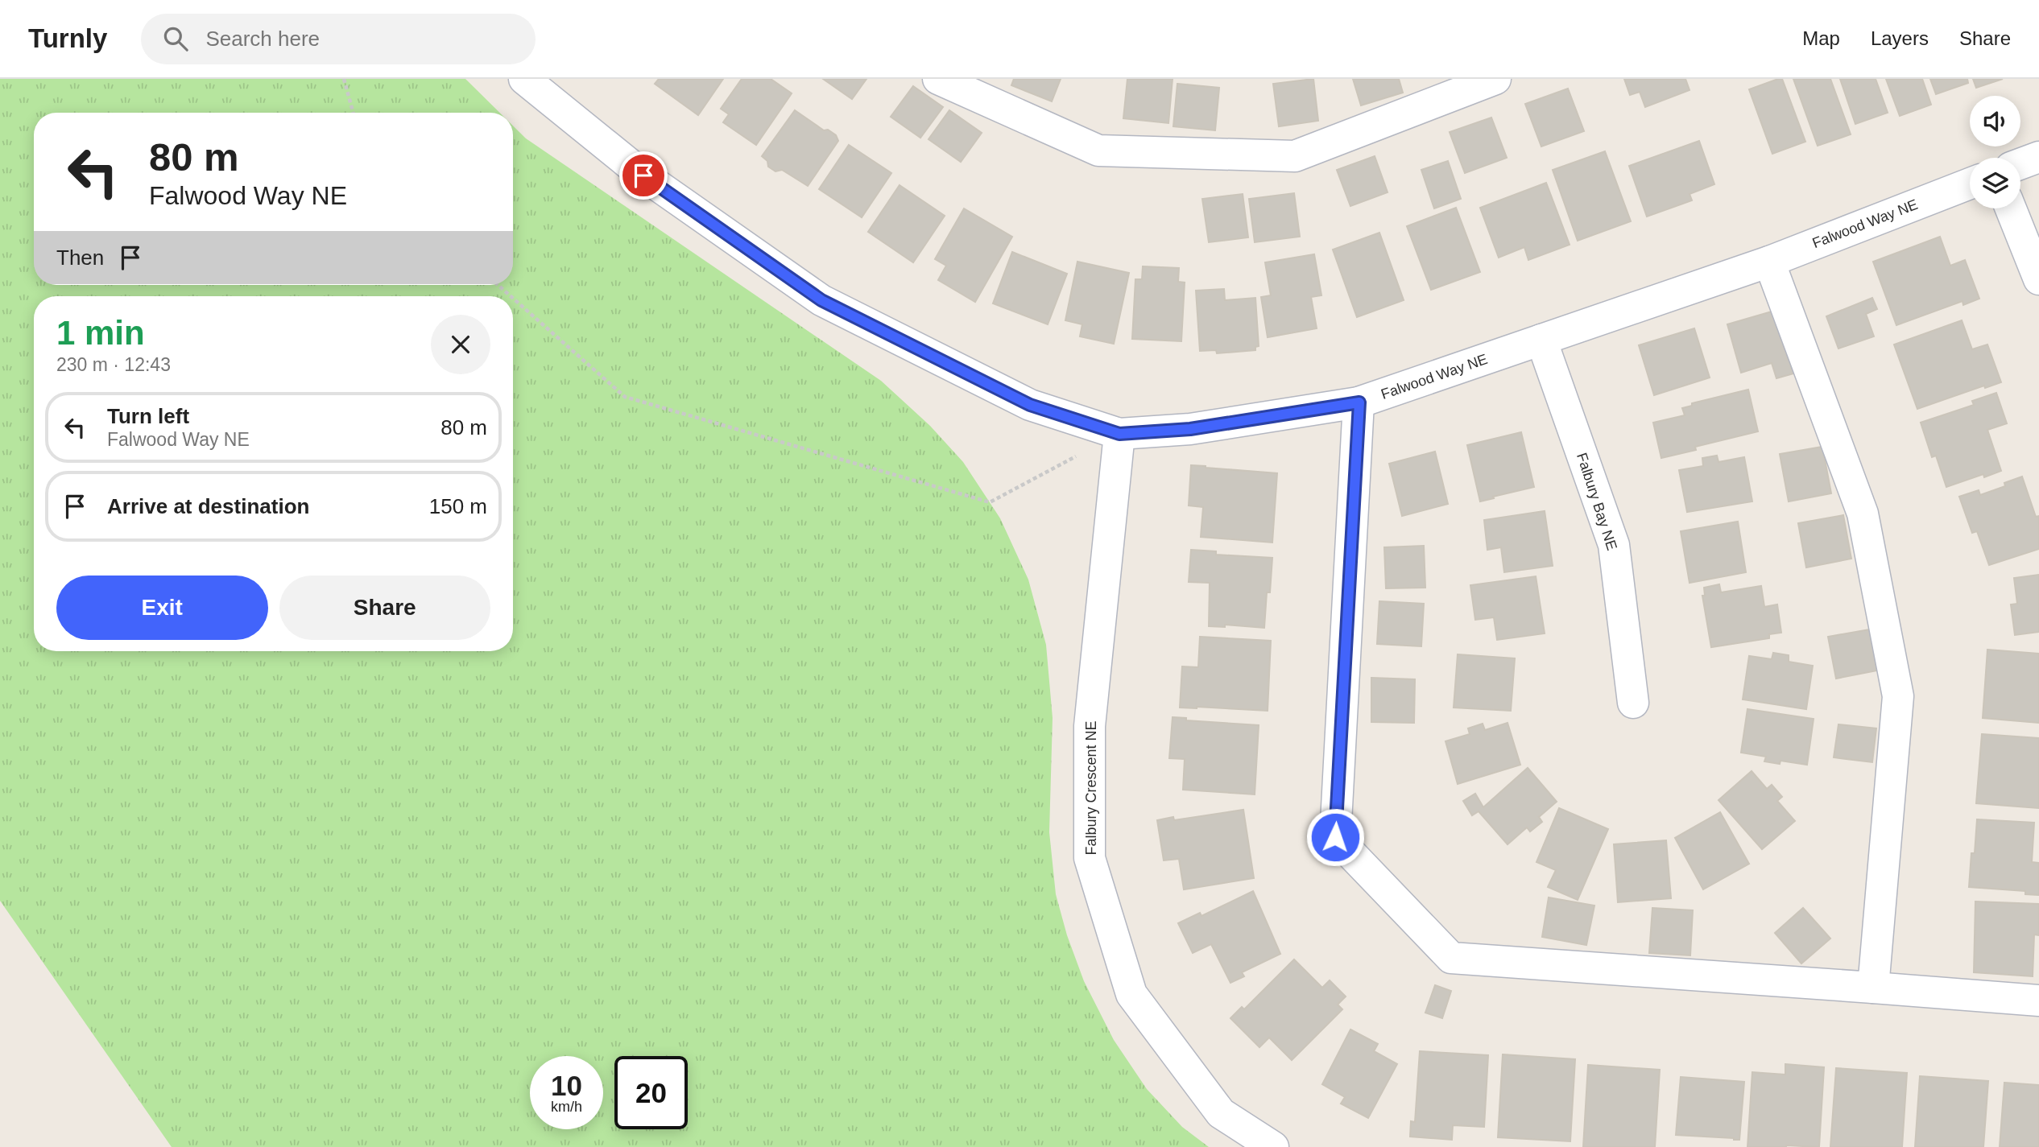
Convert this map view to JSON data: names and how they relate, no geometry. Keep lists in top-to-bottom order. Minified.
{"streets":{"street":["Falwood Way NE","Falbury Bay NE","Falbury Crescent NE"]},"crossings":[["Falwood Way NE","Falbury Bay NE"],["Falwood Way NE","Falbury Crescent NE"]],"page":{"header":"Turnly","search":"Search here","nav":["Map","Layers","Share"],"turn":["80 m","Falwood Way NE"],"then":"Then","heading":["1 min","230 m · 12:43"],"list":[{"name":"Turn left","note":"Falwood Way NE","value":"80 m"},{"name":"Arrive at destination","value":"150 m"}],"buttons":["Exit","Share"],"speed":"10 km/h","limit":"20"}}
